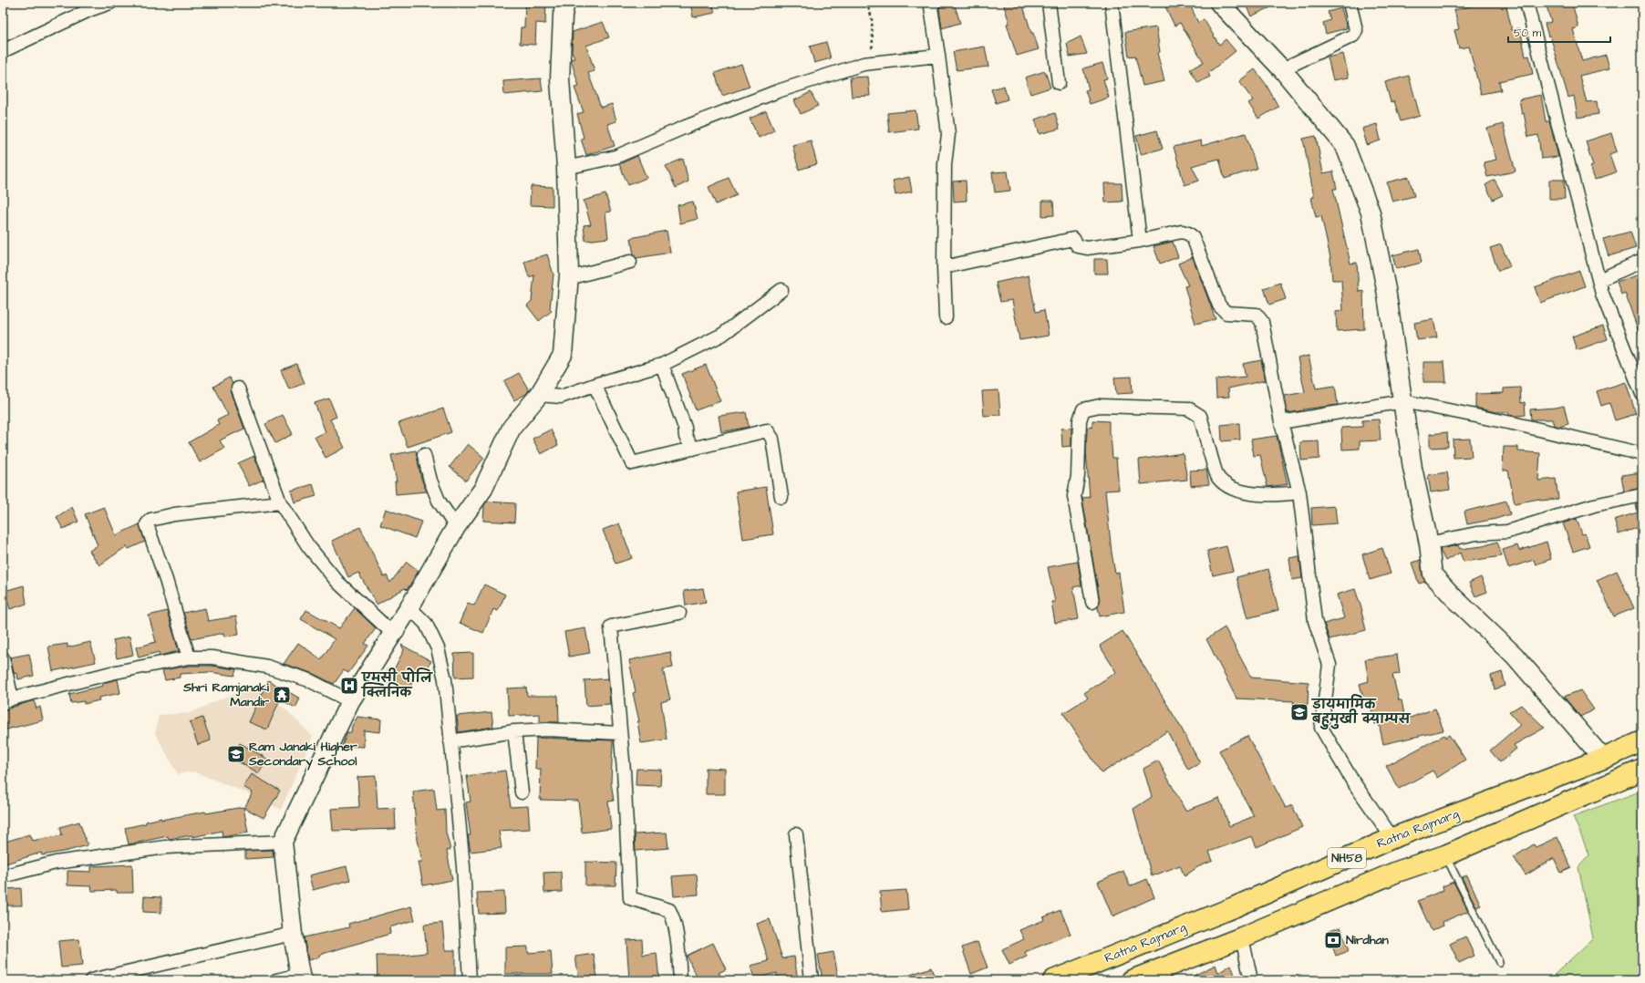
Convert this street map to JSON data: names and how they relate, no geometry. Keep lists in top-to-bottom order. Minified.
{"streets":{"highway":["Ratna Rajmarg","NH58"]},"places":{"hospital":["एमसी पोलि क्लिनिक"],"temple":["Shri Ramjanaki Mandir"],"school or university":["डायमामिक बहुमुखी क्याम्पस","Ram Janaki Higher Secondary School"],"bank":["Nirdhan"]},"scale_bar":"50 m"}
